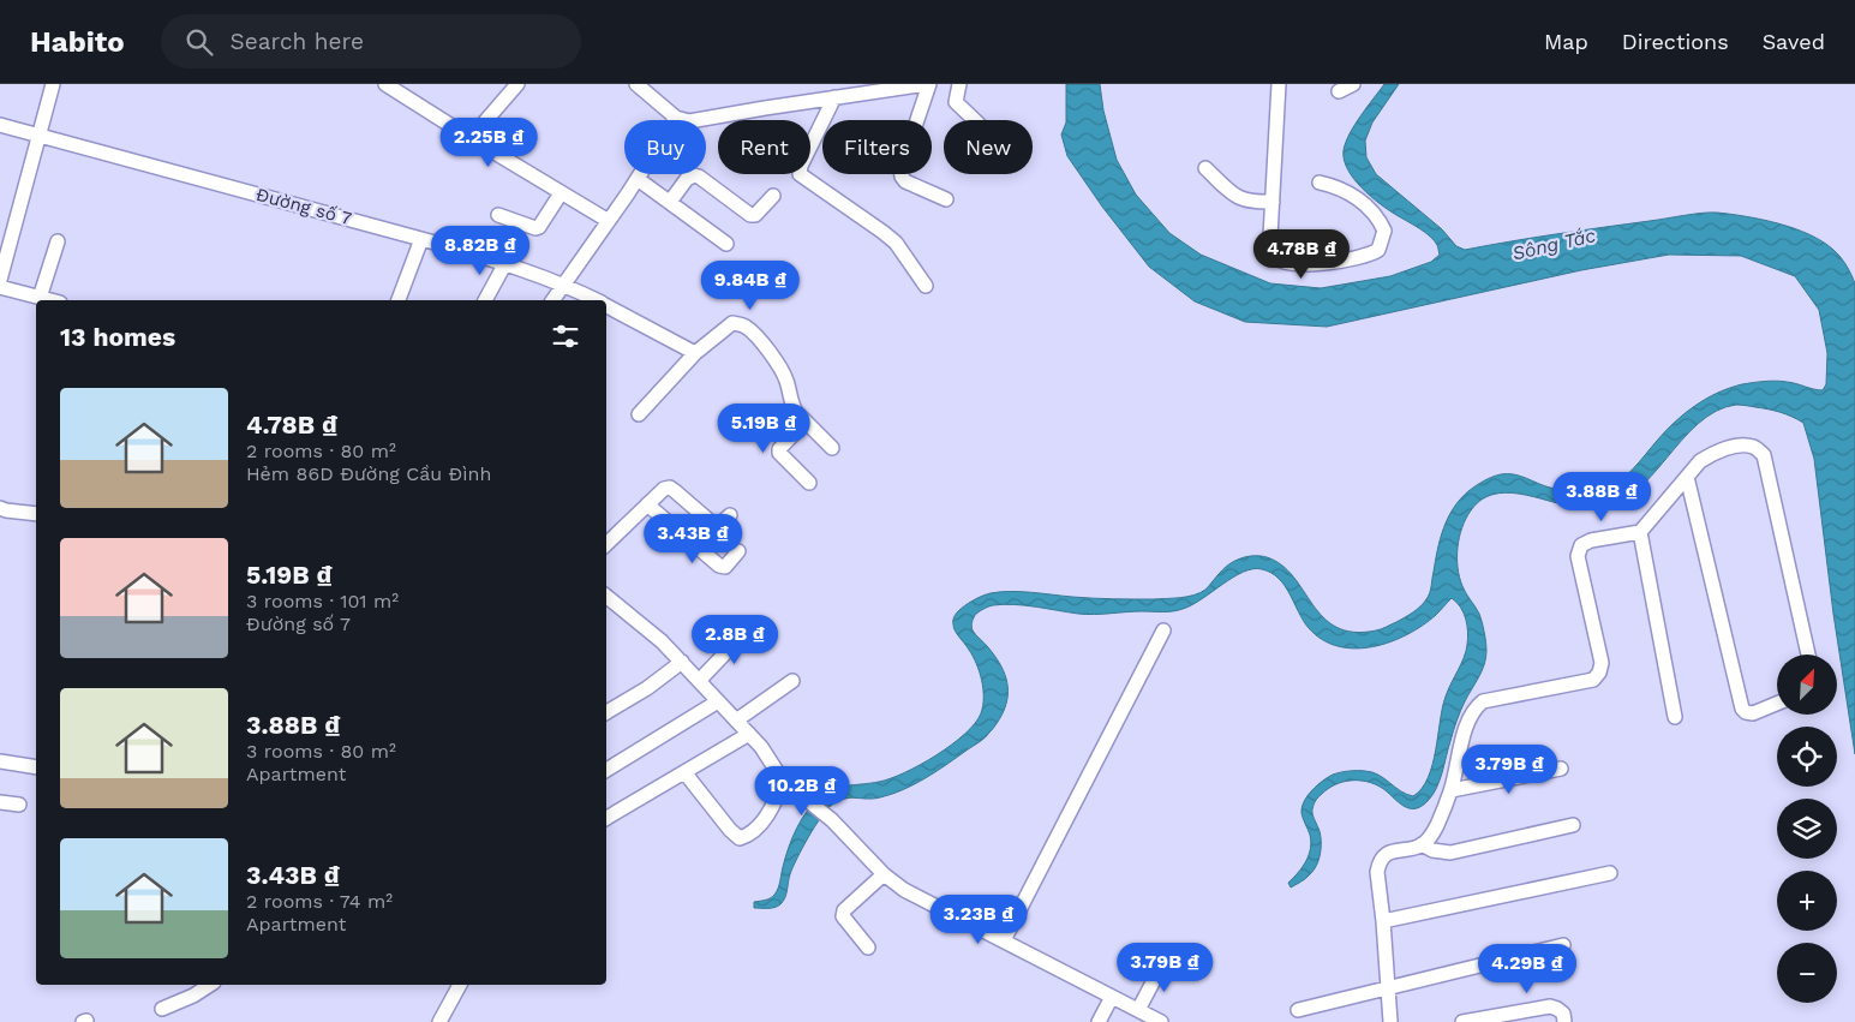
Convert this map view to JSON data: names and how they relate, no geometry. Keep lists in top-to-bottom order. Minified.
{"streets":{"street":["Đường số 7"]},"water":["Sông Tắc"],"north":"top right","page":{"header":"Habito","search":"Search here","nav":["Map","Directions","Saved"],"price":["2.25B ₫","8.82B ₫","4.78B ₫","9.84B ₫","5.19B ₫","3.88B ₫","3.43B ₫","2.8B ₫","3.79B ₫","10.2B ₫","3.23B ₫","3.79B ₫","4.29B ₫"],"chip":["Buy","Rent","Filters","New"],"heading":"13 homes","list":[{"name":"4.78B ₫","note":"2 rooms · 80 m² · Hẻm 86D Đường Cầu Đình"},{"name":"5.19B ₫","note":"3 rooms · 101 m² · Đường số 7"},{"name":"3.88B ₫","note":"3 rooms · 80 m² · Apartment"},{"name":"3.43B ₫","note":"2 rooms · 74 m² · Apartment"}],"map_buttons":["+","−"]}}
